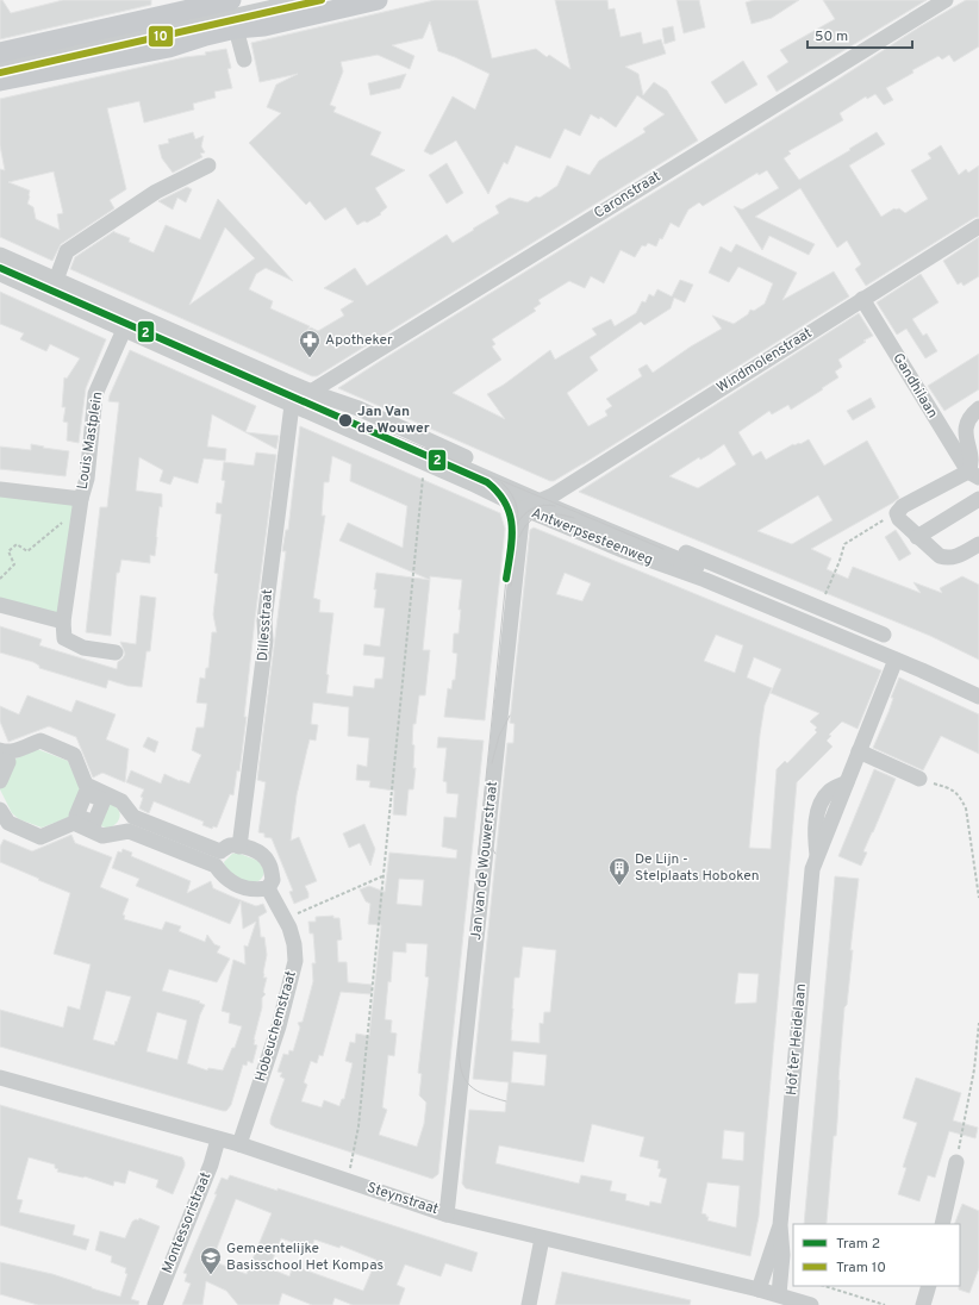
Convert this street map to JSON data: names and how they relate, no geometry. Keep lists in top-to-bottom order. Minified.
{"streets":{"street":["Caronstraat","Windmolenstraat","Gandhilaan","Louis Mastplein","Antwerpsesteenweg","Dillesstraat","Jan van de Wouwerstraat","Hobeuchemstraat","Hof ter Heidelaan","Steynstraat","Montessoristraat"]},"crossings":[["Caronstraat","Antwerpsesteenweg"],["Windmolenstraat","Gandhilaan"],["Windmolenstraat","Antwerpsesteenweg"],["Windmolenstraat","Jan van de Wouwerstraat"],["Louis Mastplein","Antwerpsesteenweg"],["Antwerpsesteenweg","Dillesstraat"],["Antwerpsesteenweg","Jan van de Wouwerstraat"],["Antwerpsesteenweg","Hof ter Heidelaan"],["Dillesstraat","Hobeuchemstraat"],["Jan van de Wouwerstraat","Steynstraat"],["Hobeuchemstraat","Steynstraat"],["Hof ter Heidelaan","Steynstraat"],["Steynstraat","Montessoristraat"]],"places":{"pharmacy":["Apotheker"],"other":["Jan Van de Wouwer"],"building":["De Lijn - Stelplaats Hoboken"],"school or university":["Gemeentelijke Basisschool Het Kompas"]},"lines":["tram line 10","tram line 2"],"legend":["Tram 2","Tram 10"],"scale_bar":"50 m"}
